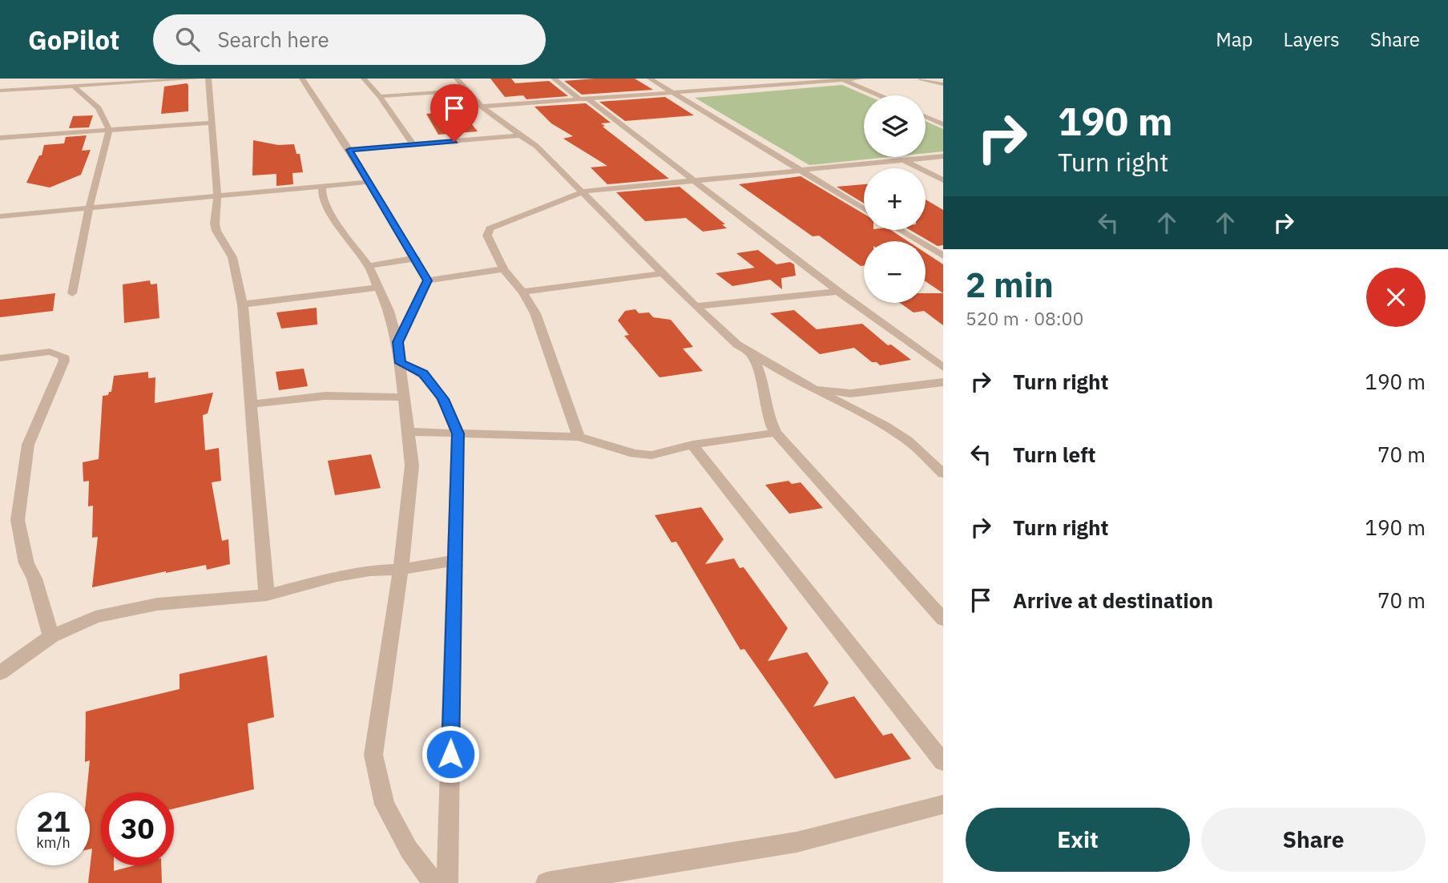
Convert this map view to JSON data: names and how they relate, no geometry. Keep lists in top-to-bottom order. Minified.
{"page":{"header":"GoPilot","search":"Search here","nav":["Map","Layers","Share"],"turn":["190 m","Turn right"],"map_buttons":["+","−"],"heading":["2 min","520 m · 08:00"],"list":[{"name":"Turn right","value":"190 m"},{"name":"Turn left","value":"70 m"},{"name":"Turn right","value":"190 m"},{"name":"Arrive at destination","value":"70 m"}],"speed":"21 km/h","limit":"30","buttons":["Exit","Share"]}}
